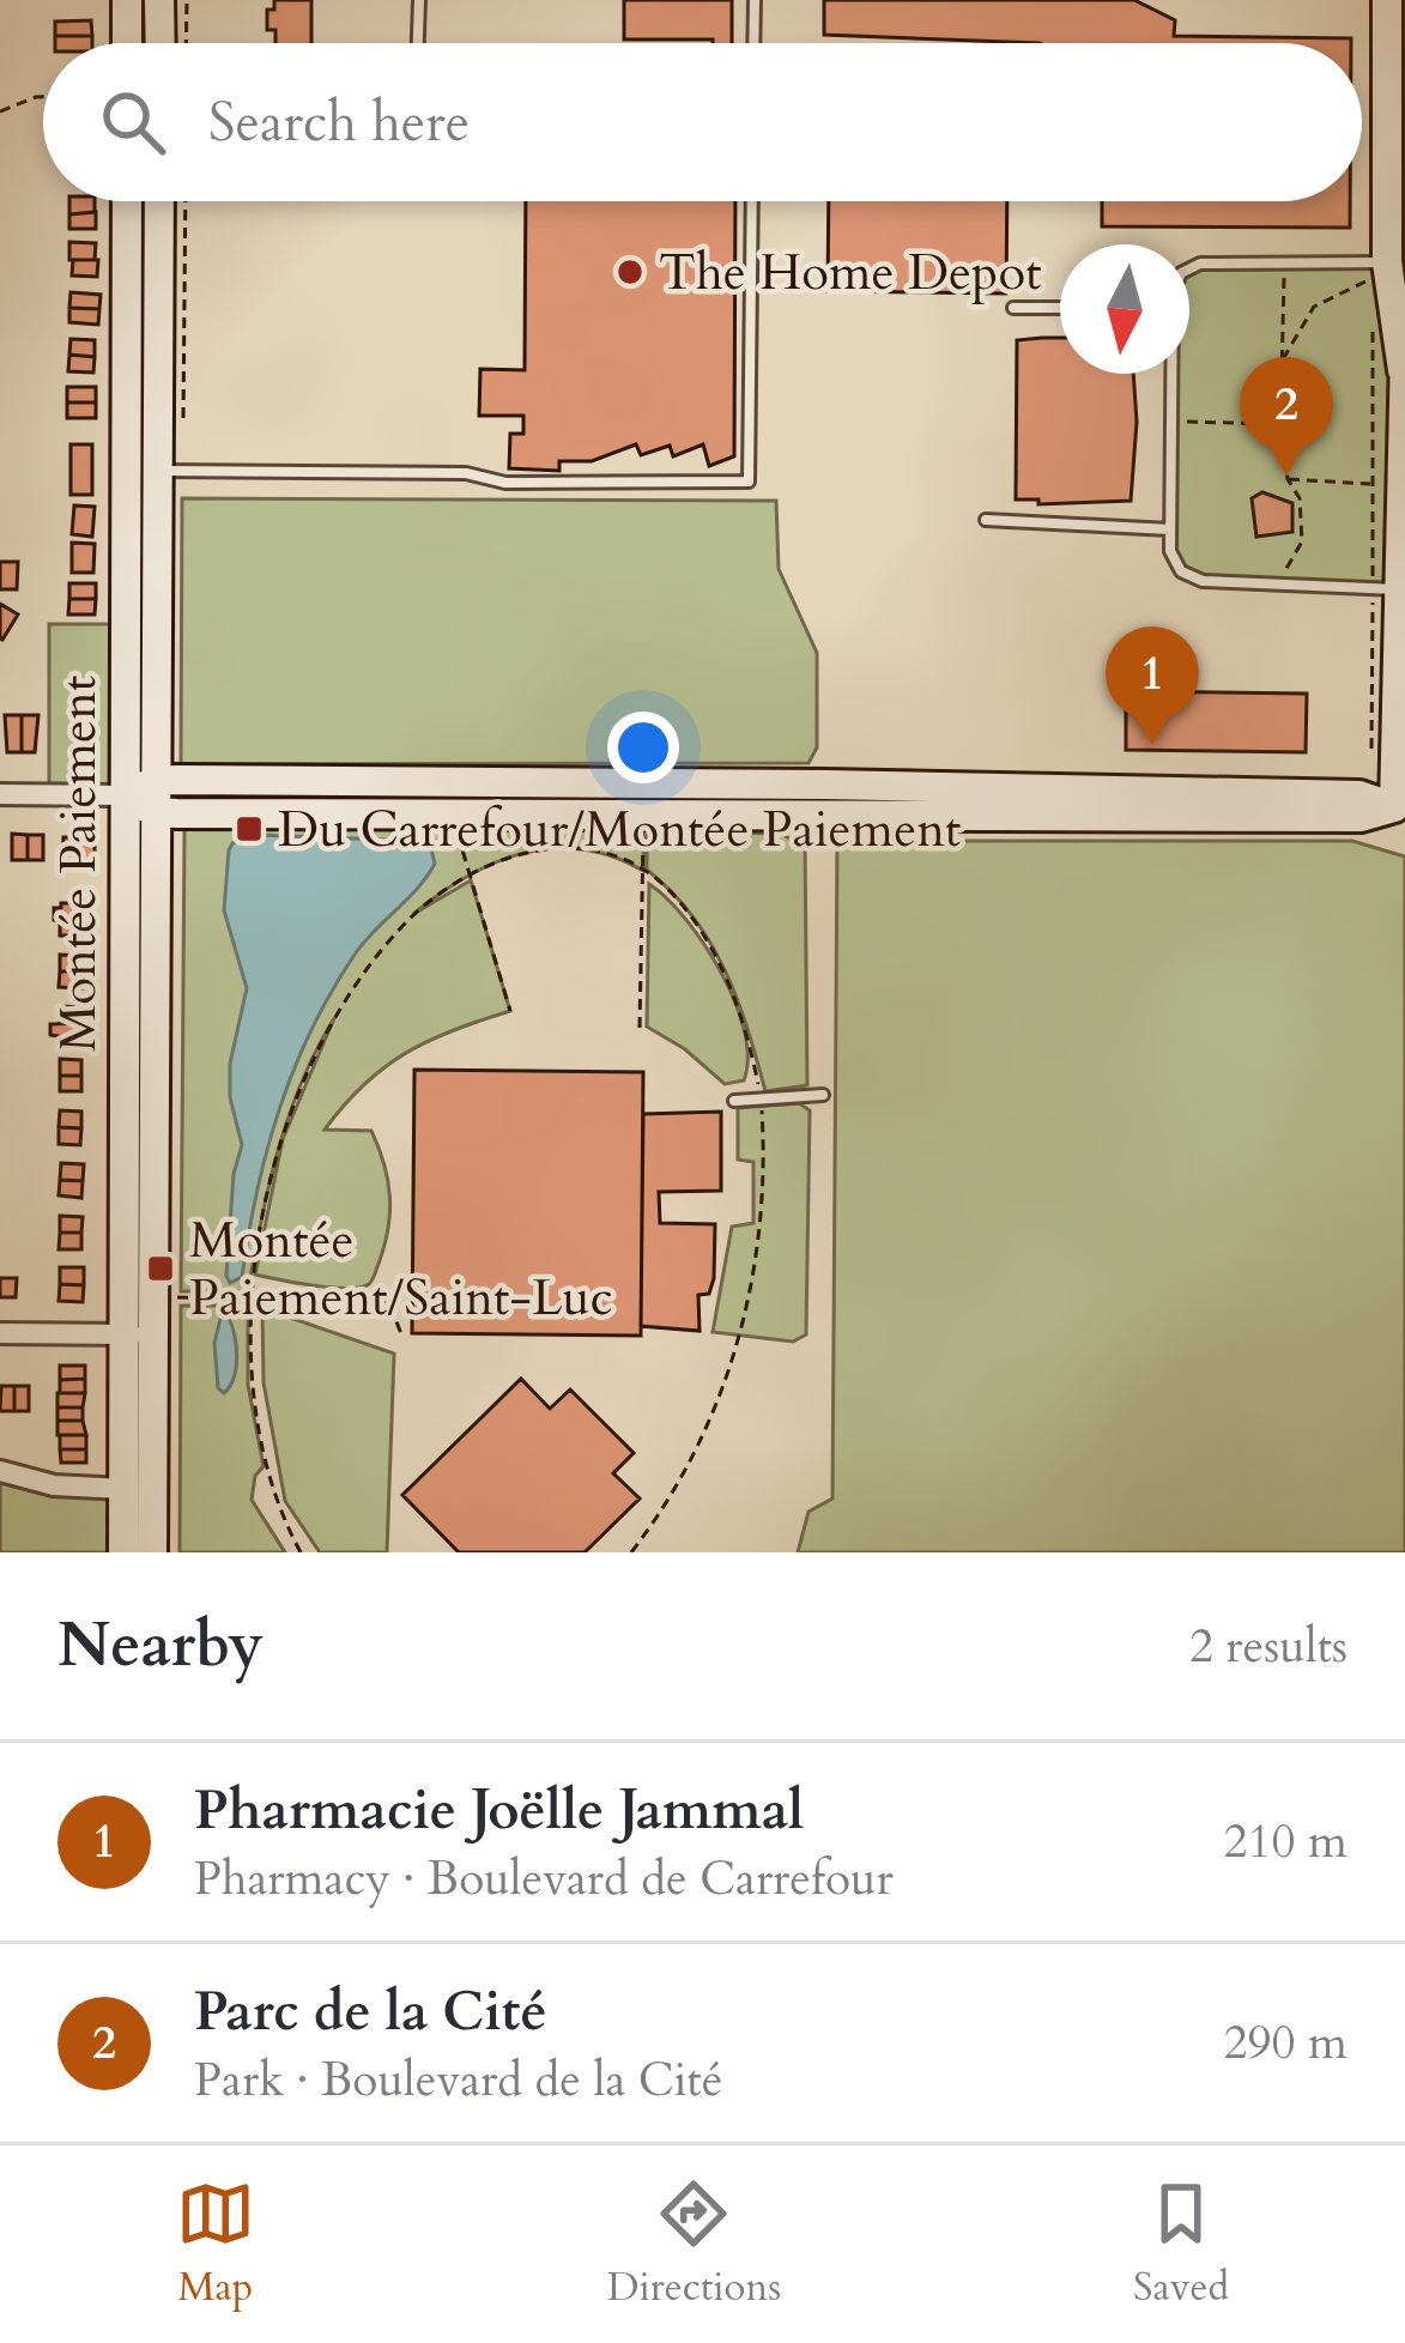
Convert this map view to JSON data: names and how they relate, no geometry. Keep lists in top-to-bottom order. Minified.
{"streets":{"street":["Montée Paiement"]},"places":{"other":["The Home Depot"],"transit":["Du Carrefour/Montée Paiement","Montée Paiement/Saint-Luc"]},"north":"bottom","page":{"search":"Search here","pins":["2","1"],"heading":["Nearby","2 results"],"list":[{"mark":"1","name":"Pharmacie Joëlle Jammal","note":"Pharmacy · Boulevard de Carrefour","value":"210 m"},{"mark":"2","name":"Parc de la Cité","note":"Park · Boulevard de la Cité","value":"290 m"}],"nav":["Map","Directions","Saved"]}}
